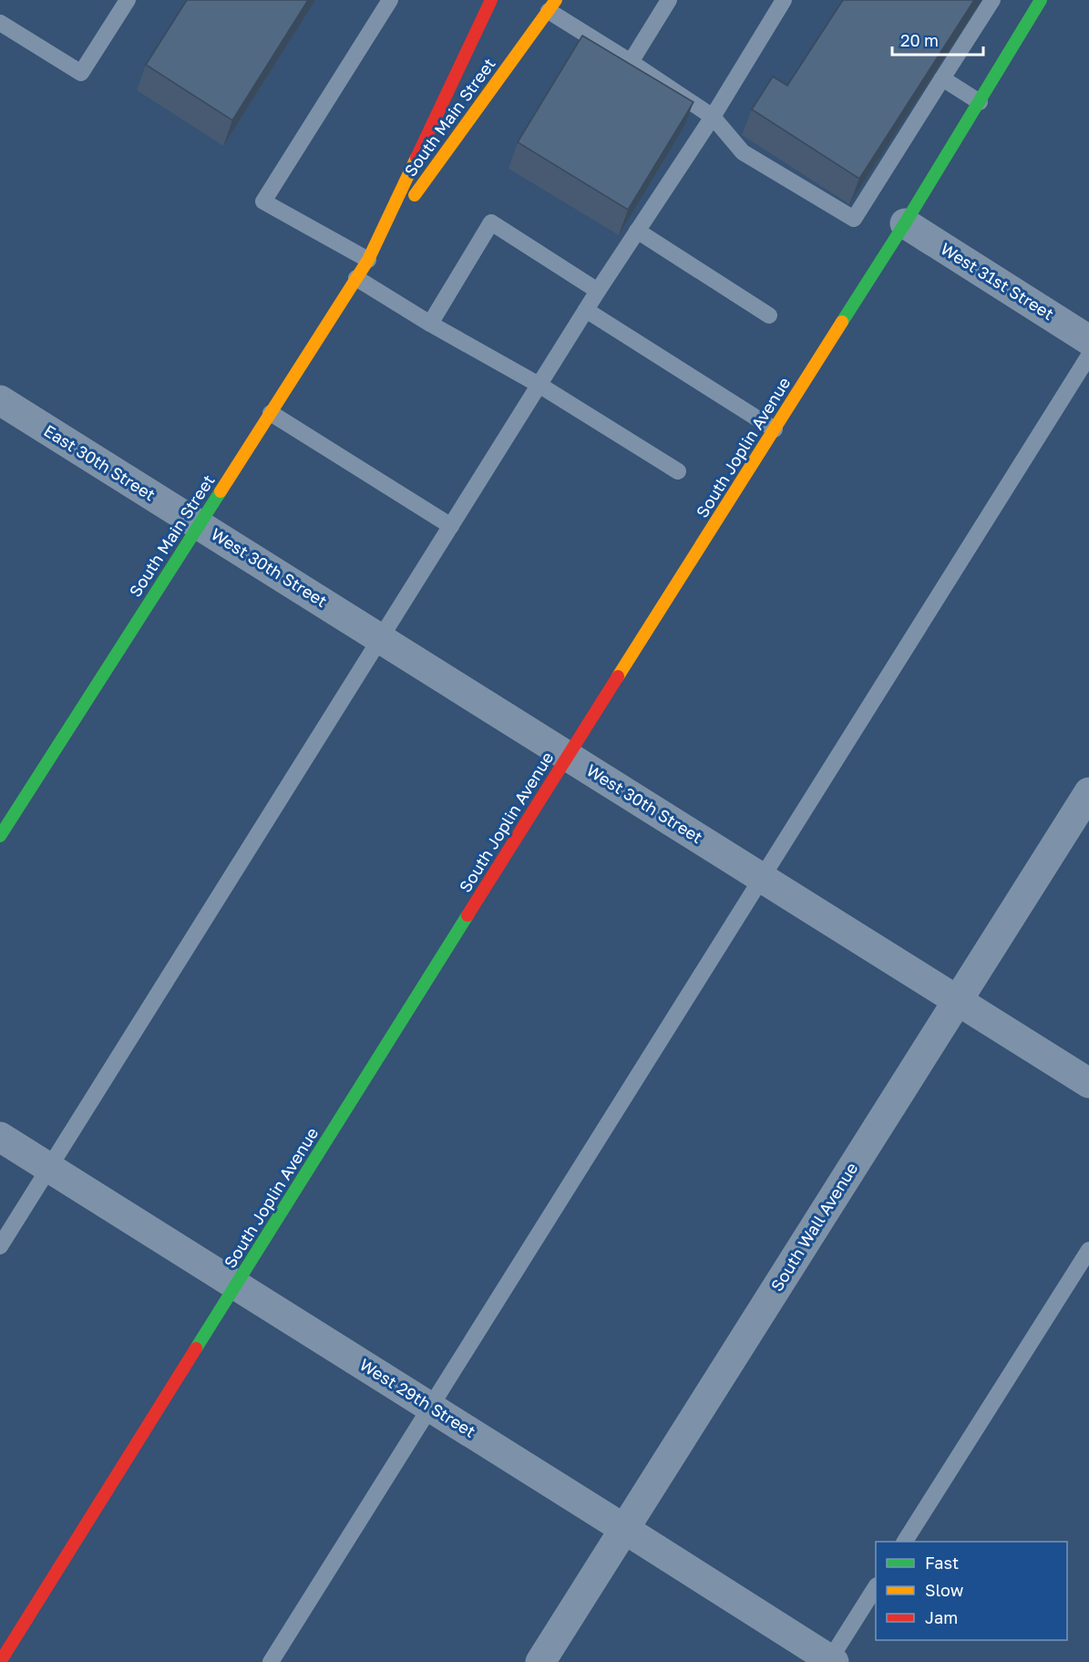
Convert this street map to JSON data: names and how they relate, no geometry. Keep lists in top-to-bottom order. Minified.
{"streets":{"street":["South Main Street","West 31st Street","South Joplin Avenue","East 30th Street","West 30th Street","South Wall Avenue","West 29th Street"]},"crossings":[["South Main Street","East 30th Street"],["South Main Street","West 30th Street"],["West 31st Street","South Joplin Avenue"],["South Joplin Avenue","West 30th Street"],["South Joplin Avenue","West 29th Street"],["East 30th Street","West 30th Street"],["West 30th Street","South Wall Avenue"],["South Wall Avenue","West 29th Street"]],"legend":["Fast","Slow","Jam"],"scale_bar":"20 m"}
